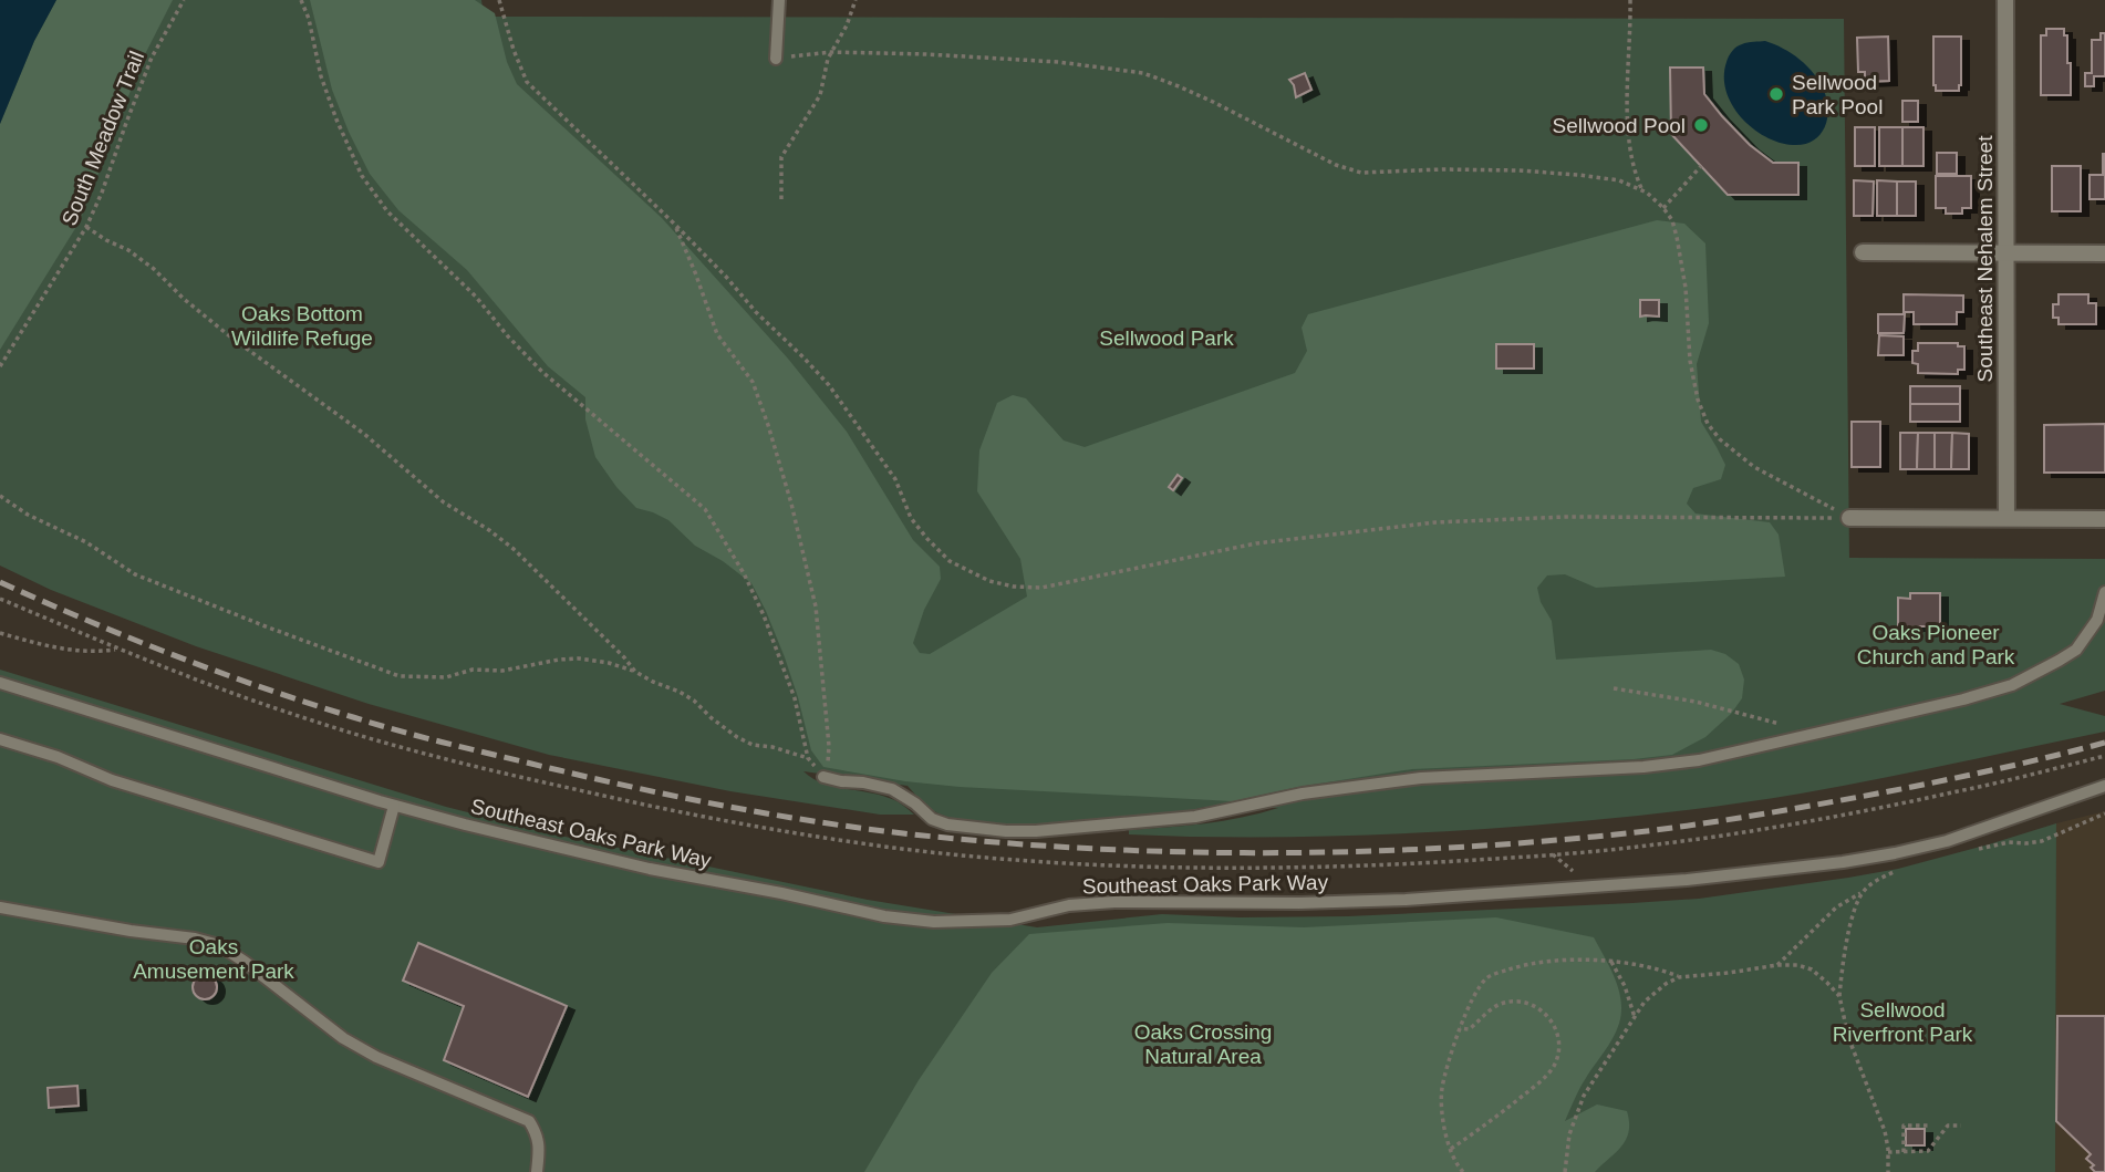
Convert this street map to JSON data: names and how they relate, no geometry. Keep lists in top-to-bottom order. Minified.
{"streets":{"street":["Southeast Nehalem Street"],"lane":["Southeast Oaks Park Way"],"path":["South Meadow Trail"]},"parks":["Oaks Bottom Wildlife Refuge","Sellwood Park","Oaks Pioneer Church and Park","Oaks Amusement Park","Sellwood Riverfront Park","Oaks Crossing Natural Area"],"places":["Sellwood Park Pool","Sellwood Pool"]}
